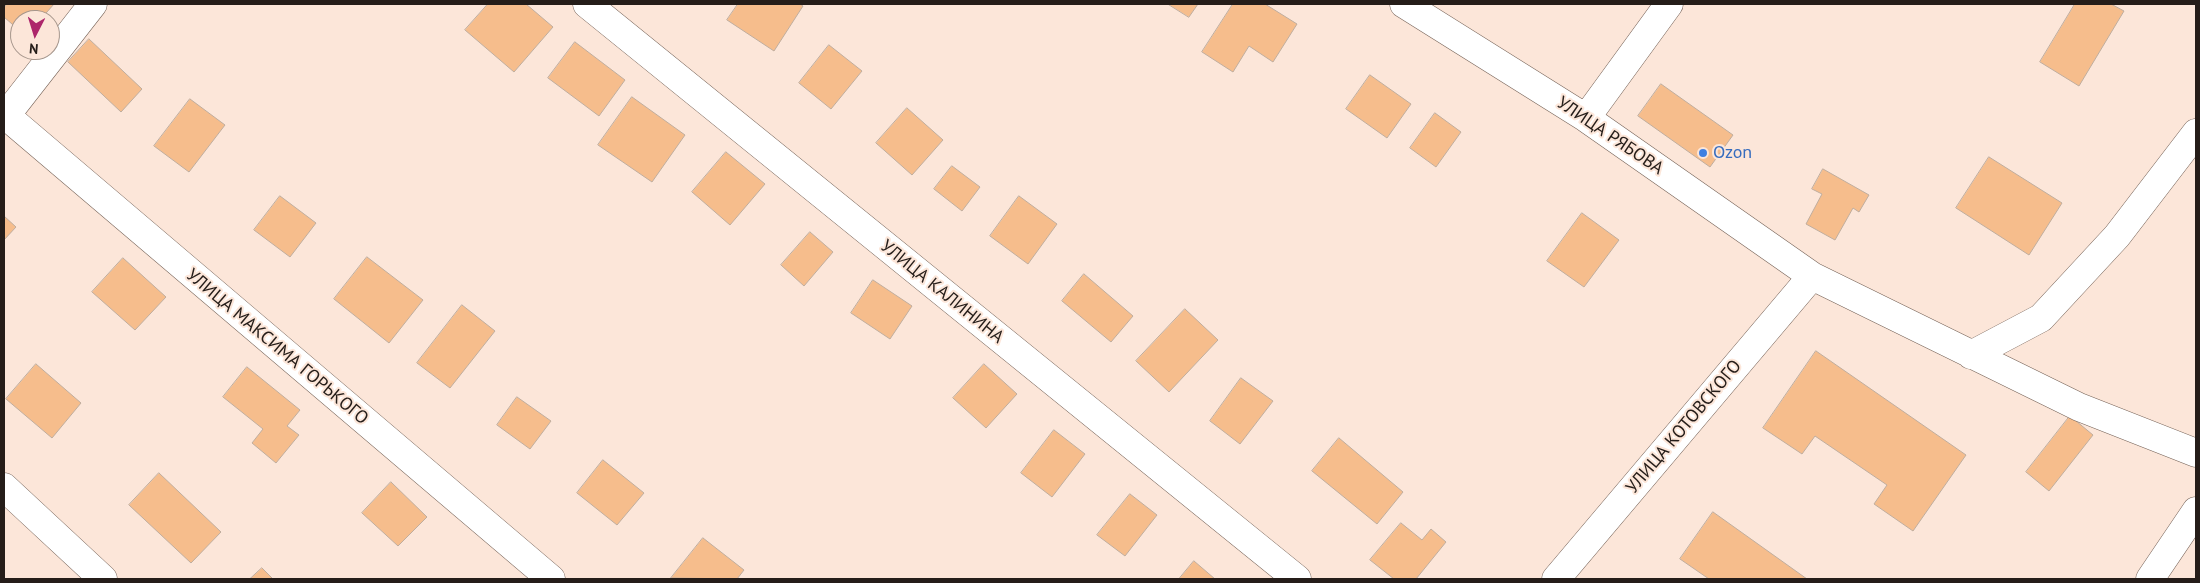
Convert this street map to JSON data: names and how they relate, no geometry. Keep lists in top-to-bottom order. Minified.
{"streets":{"street":["УЛИЦА РЯБОВА","УЛИЦА КАЛИНИНА","УЛИЦА МАКСИМА ГОРЬКОГО","УЛИЦА КОТОВСКОГО"]},"crossings":[["УЛИЦА РЯБОВА","УЛИЦА КОТОВСКОГО"]],"places":["Ozon"],"north":"bottom"}
